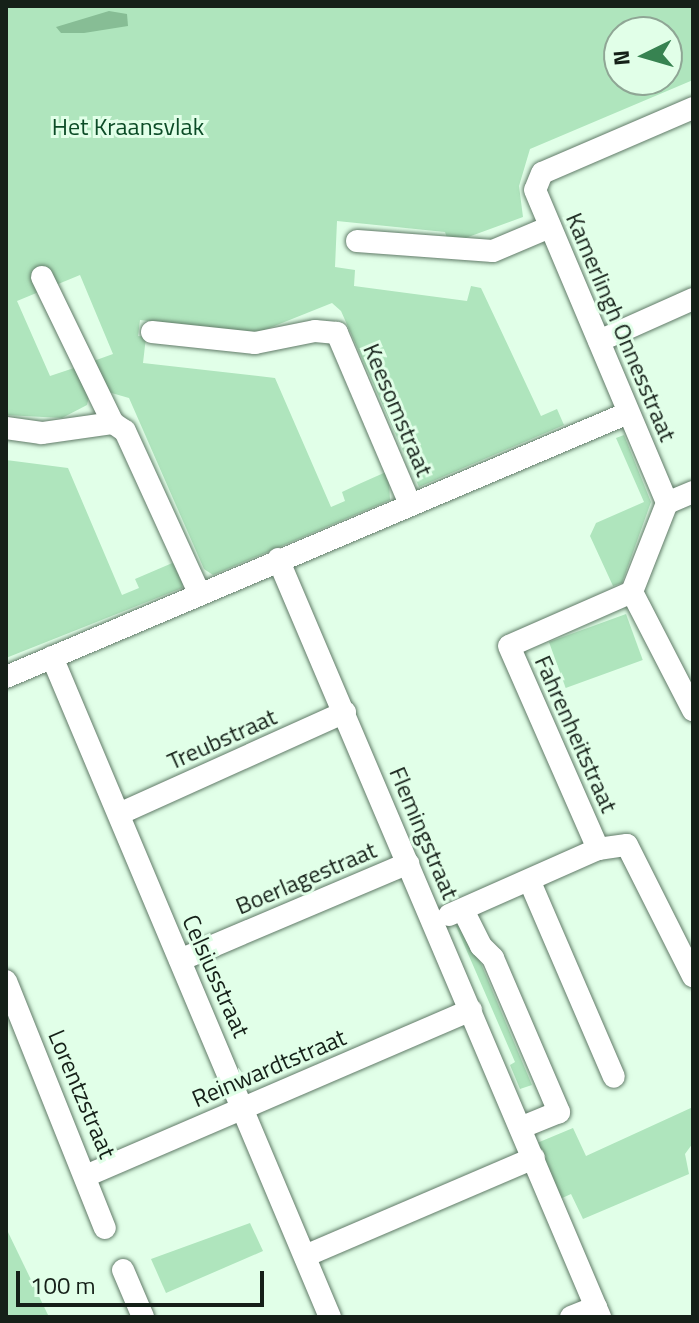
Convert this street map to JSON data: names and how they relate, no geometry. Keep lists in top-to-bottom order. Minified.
{"streets":{"street":["Kamerlingh Onnesstraat","Keesomstraat","Fahrenheitstraat","Treubstraat","Flemingstraat","Boerlagestraat","Celsiusstraat","Reinwardtstraat","Lorentzstraat"]},"crossings":[["Kamerlingh Onnesstraat","Keesomstraat"],["Keesomstraat","Flemingstraat"],["Keesomstraat","Celsiusstraat"],["Treubstraat","Flemingstraat"],["Treubstraat","Celsiusstraat"],["Flemingstraat","Boerlagestraat"],["Flemingstraat","Reinwardtstraat"],["Boerlagestraat","Celsiusstraat"],["Celsiusstraat","Reinwardtstraat"],["Reinwardtstraat","Lorentzstraat"]],"parks":["Het Kraansvlak"],"scale_bar":"100 m","north":"left"}
